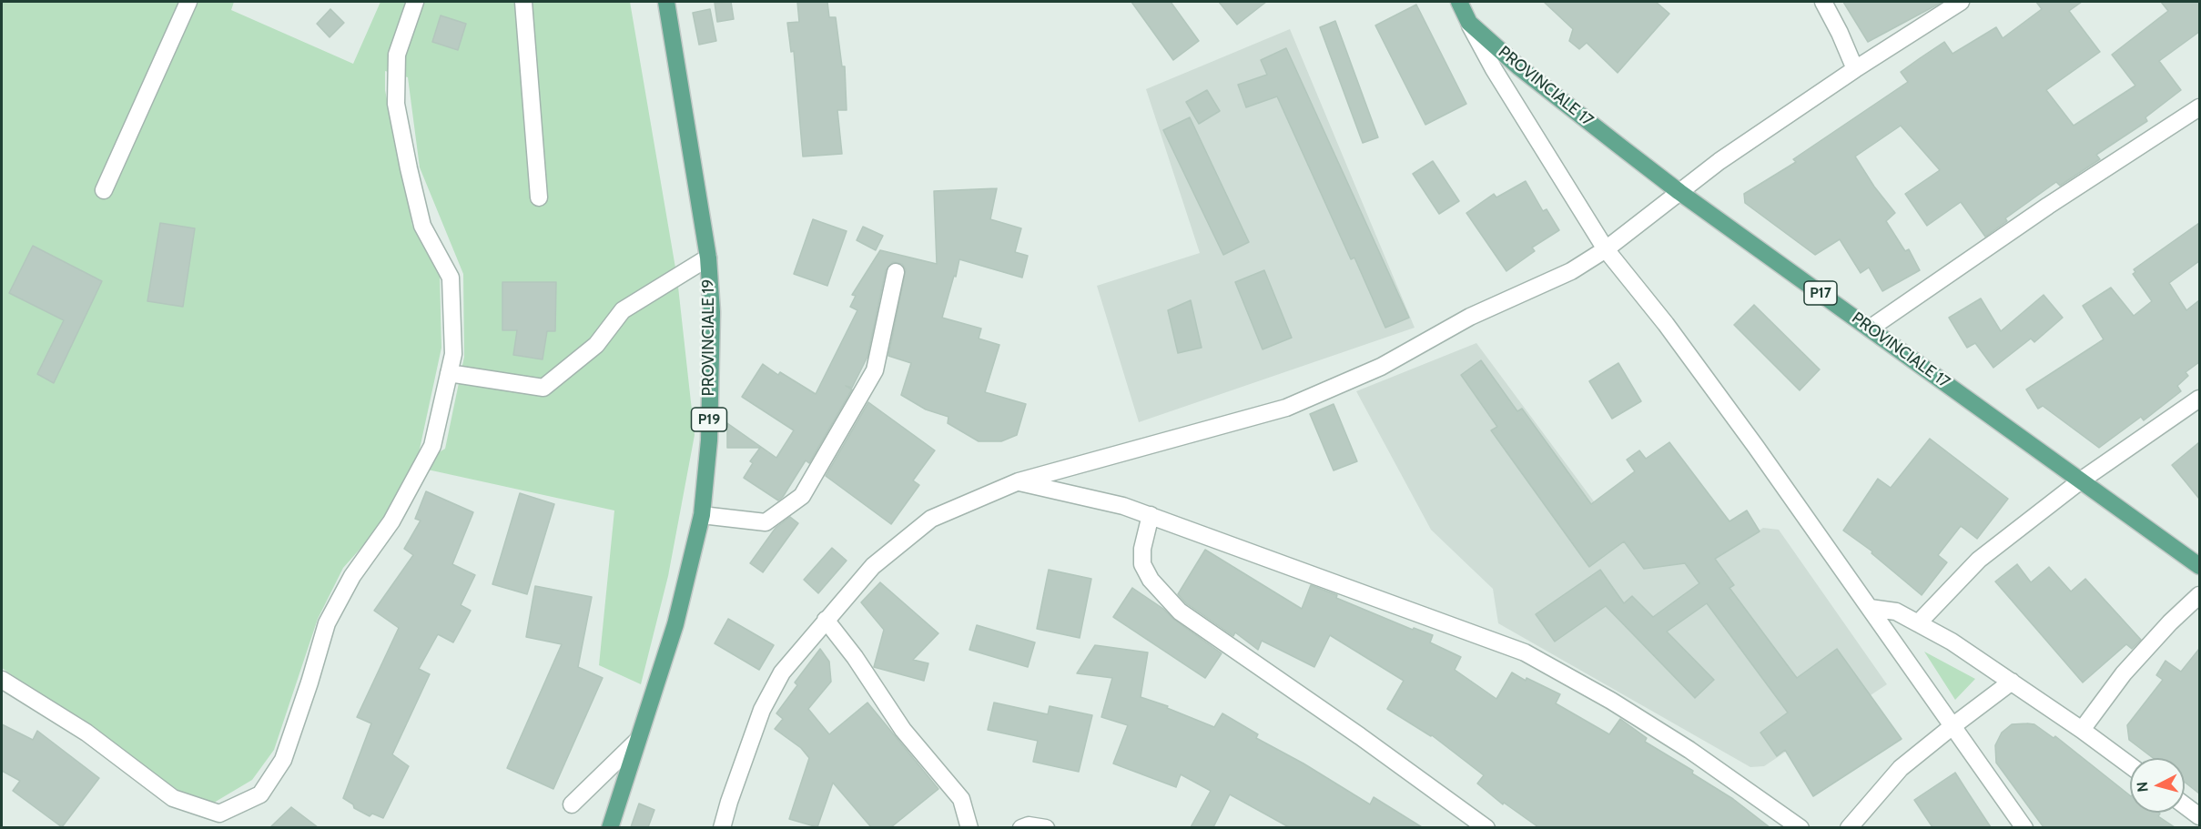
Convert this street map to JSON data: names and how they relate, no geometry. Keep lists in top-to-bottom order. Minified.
{"streets":{"main road":["PROVINCIALE 17","P17","PROVINCIALE 19","P19"]},"north":"left"}
